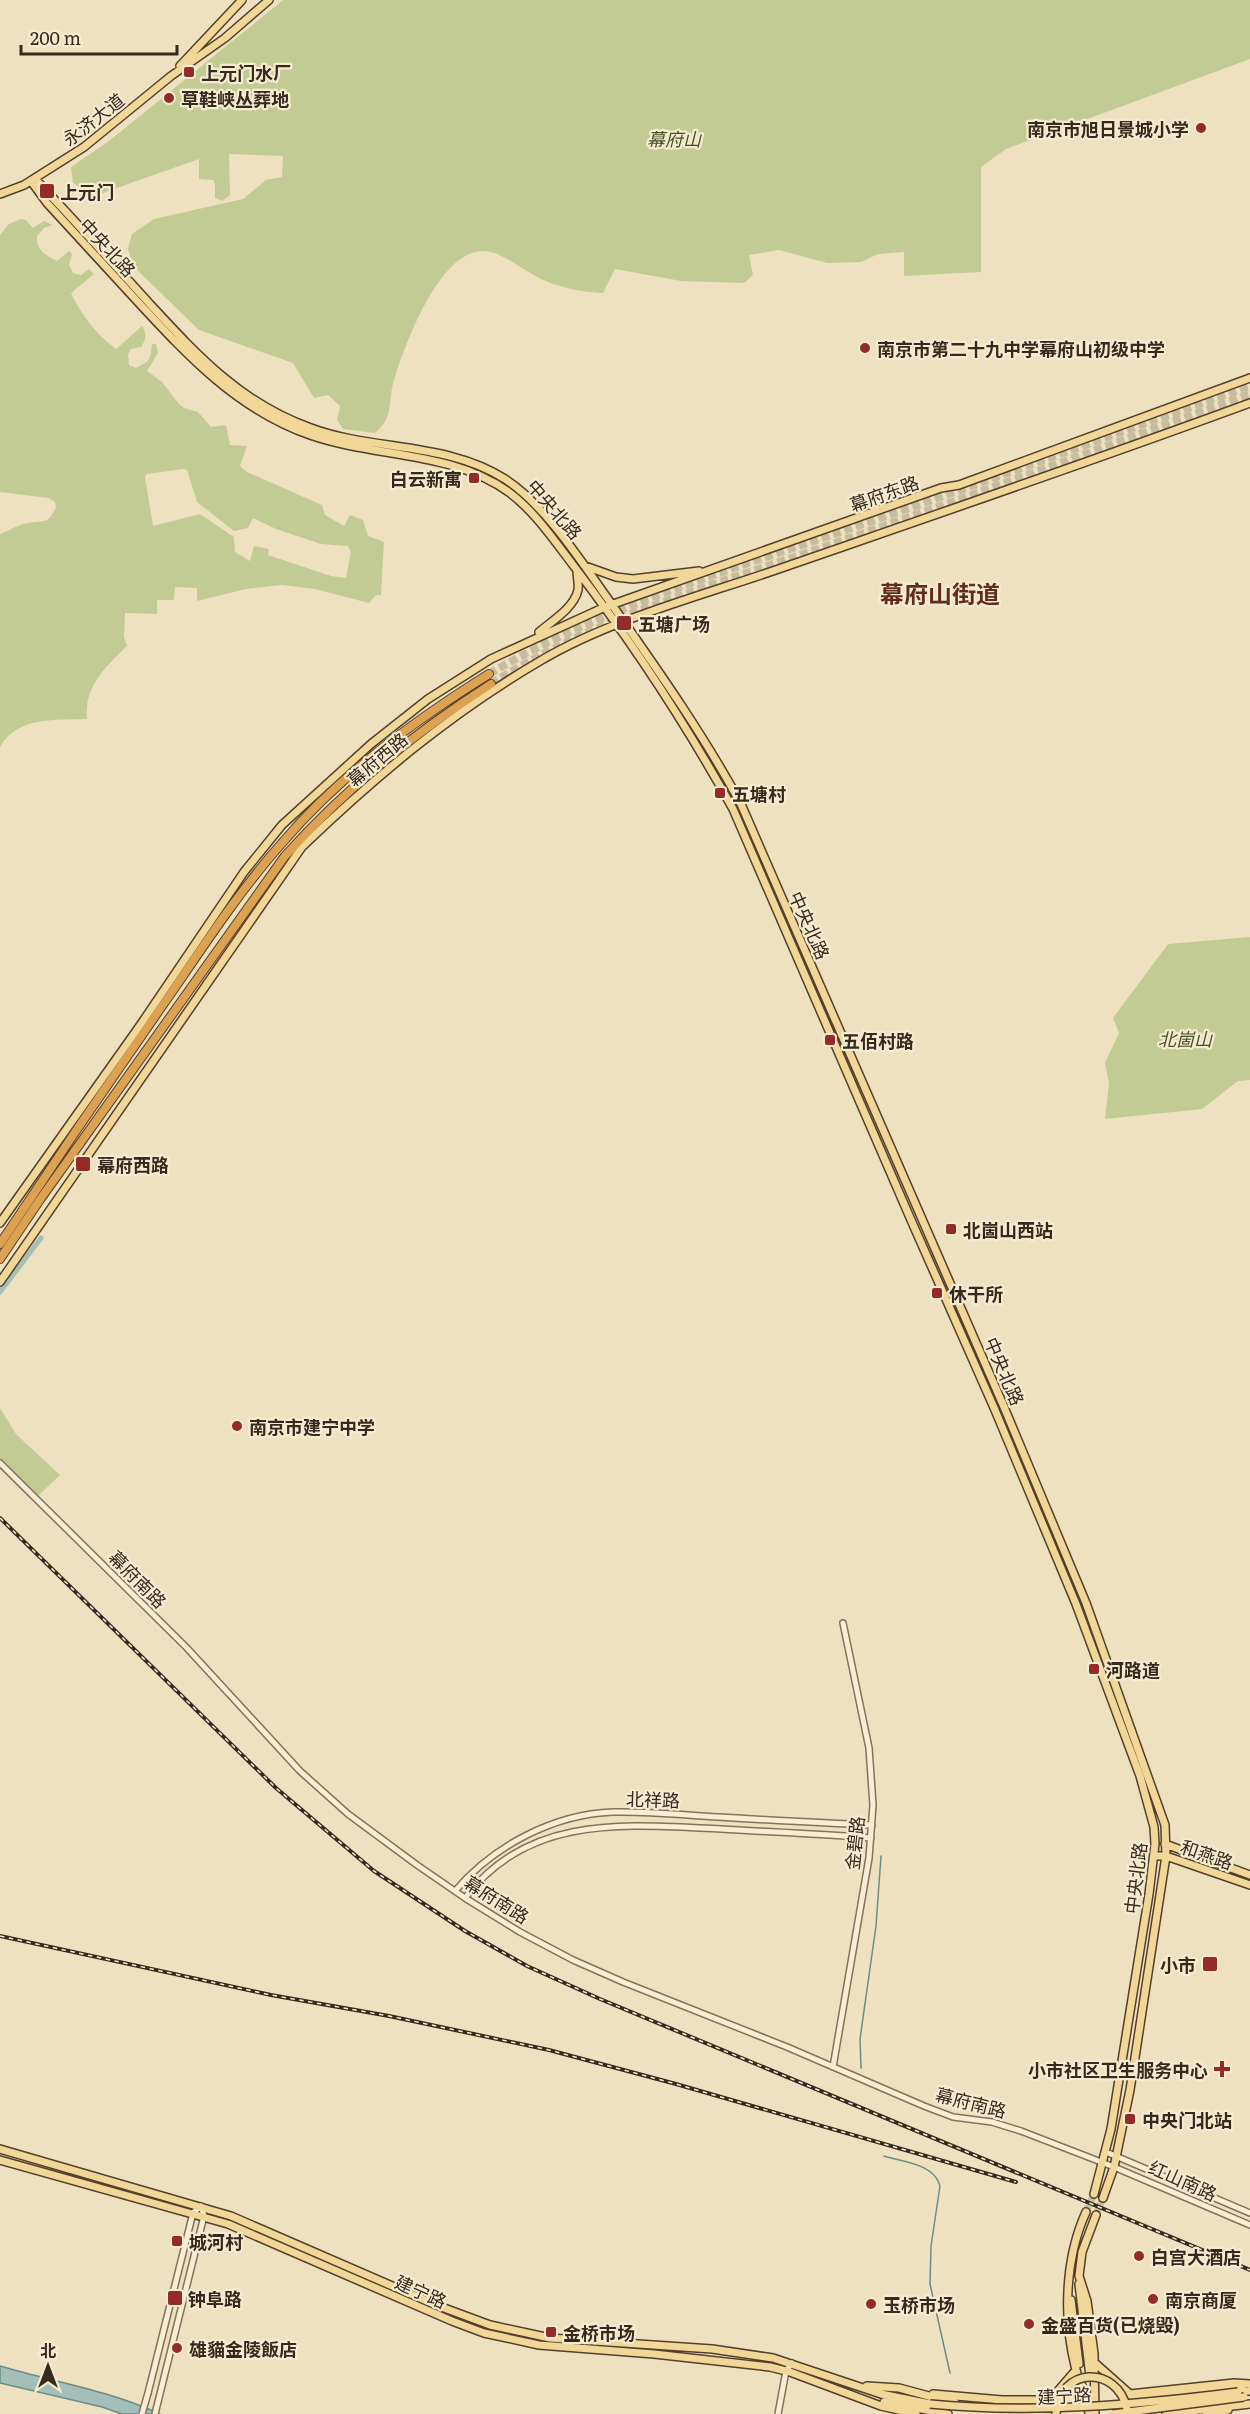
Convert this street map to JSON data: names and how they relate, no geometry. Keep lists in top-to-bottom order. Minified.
{"streets":{"highway":["幕府西路"],"main road":["永济大道","中央北路","幕府东路","和燕路","建宁路"],"street":["幕府南路","北祥路","金碧路","红山南路"]},"crossings":[["永济大道","中央北路"],["中央北路","幕府东路"],["中央北路","幕府西路"],["中央北路","幕府南路"],["中央北路","和燕路"],["中央北路","红山南路"],["幕府东路","幕府西路"],["幕府南路","北祥路"],["幕府南路","金碧路"],["幕府南路","红山南路"],["北祥路","金碧路"]],"districts":["幕府山街道"],"parks":["幕府山","北崮山"],"places":{"transit":["上元门水厂","上元门","白云新寓","五塘广场","五塘村","五佰村路","幕府西路","北崮山西站","休干所","河路道","小市","中央门北站","城河村","钟阜路","金桥市场"],"other":["草鞋峡丛葬地","南京市旭日景城小学","南京市第二十九中学幕府山初级中学","南京市建宁中学","白宫大酒店","南京商厦","玉桥市场","金盛百货(已烧毁)","雄貓金陵飯店"],"health":["小市社区卫生服务中心"]},"scale_bar":"200 m","north":"top"}
